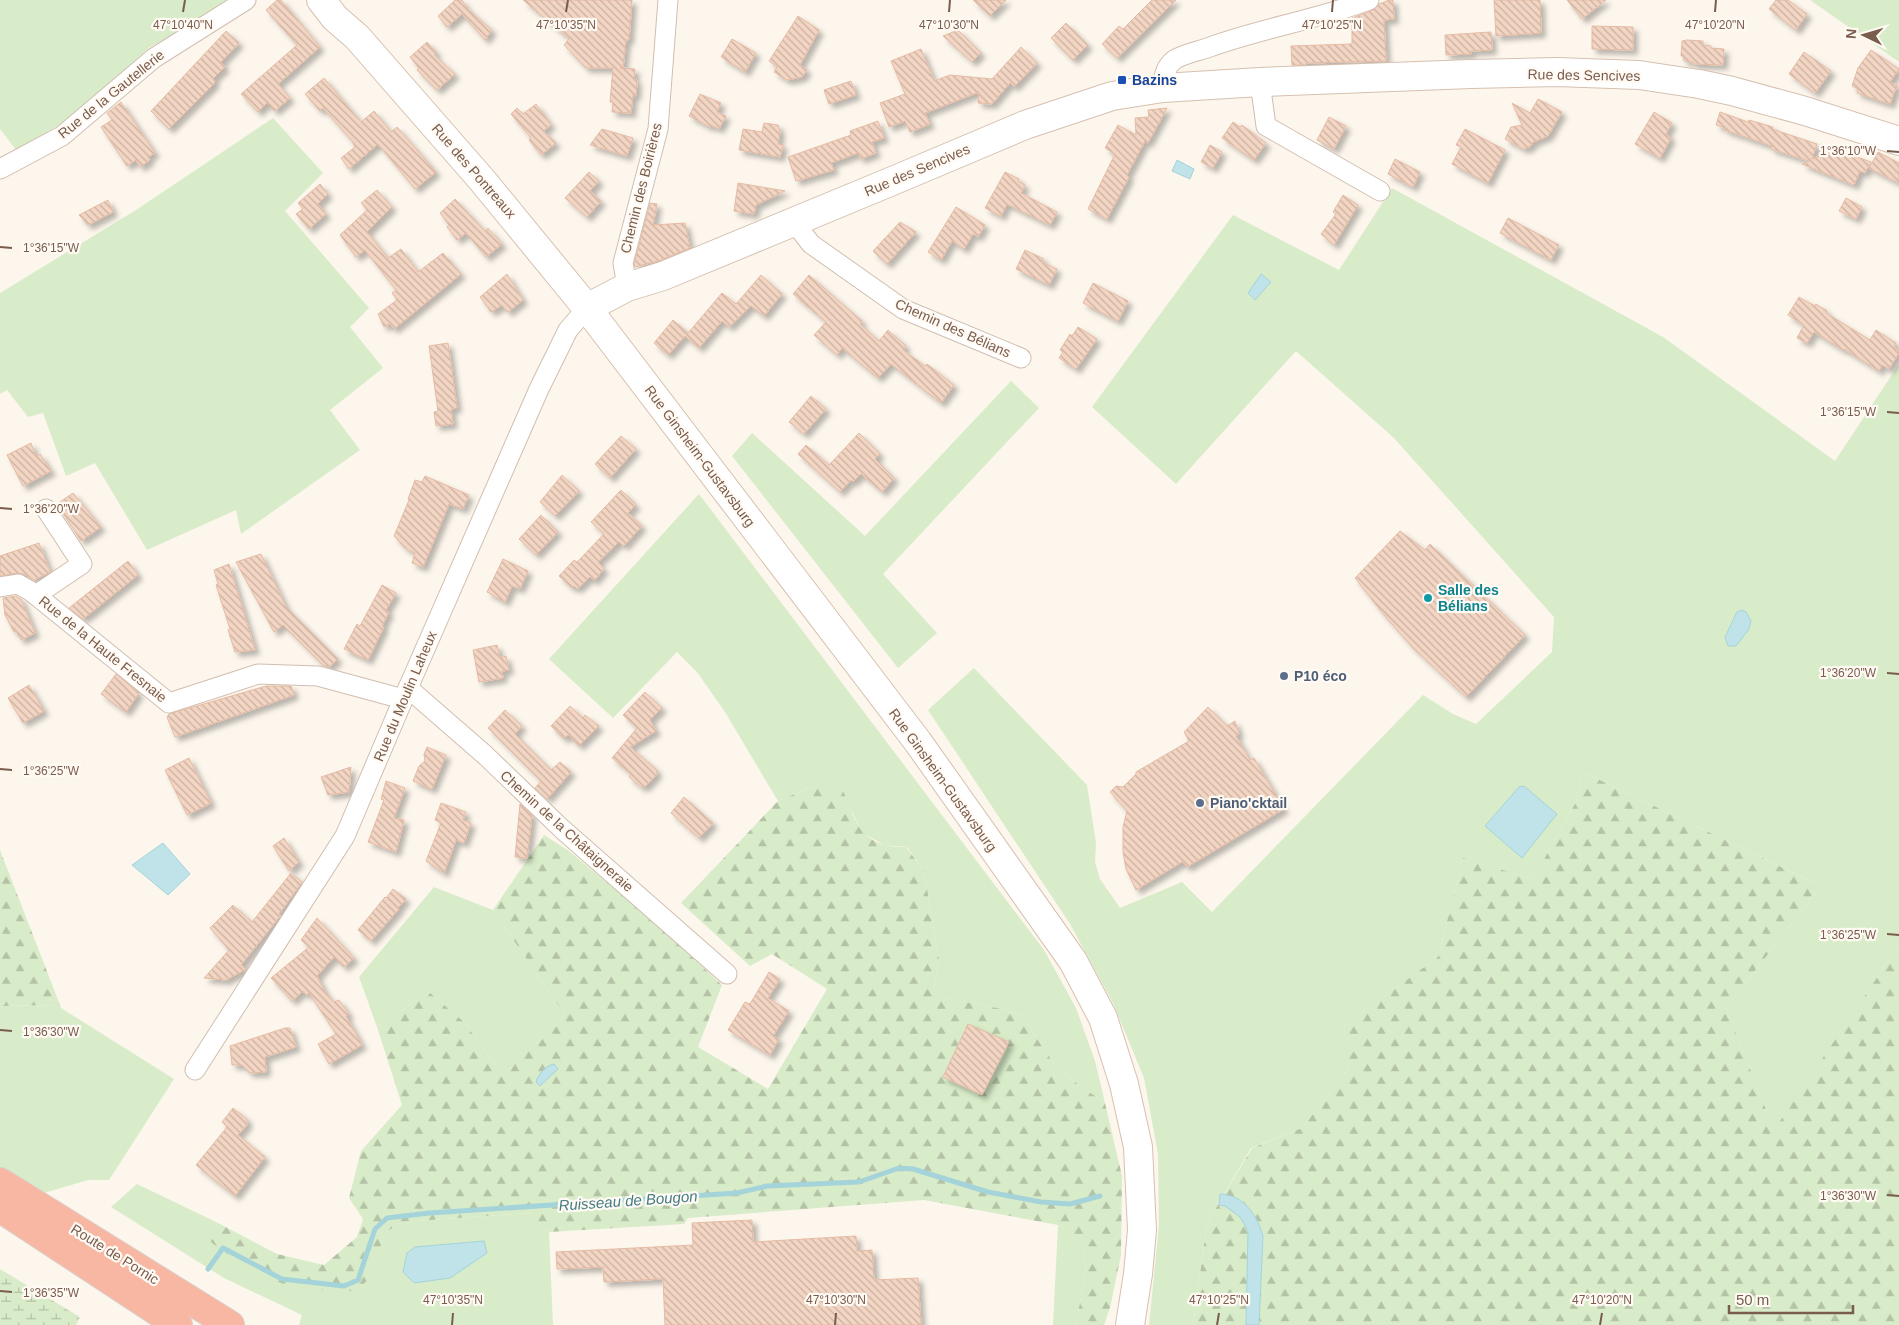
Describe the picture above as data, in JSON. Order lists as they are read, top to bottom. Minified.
{"streets":{"highway":["Route de Pornic"],"street":["Rue des Sencives","Rue de la Gautellerie","Rue des Pontreaux","Chemin des Boirières","Chemin des Bélians","Rue Ginsheim-Gustavsburg","Rue de la Haute Fresnaie","Rue du Moulin Laheux","Chemin de la Châtaigneraie"]},"crossings":[["Rue des Sencives","Rue des Pontreaux"],["Rue des Sencives","Chemin des Boirières"],["Rue des Sencives","Chemin des Bélians"],["Rue des Sencives","Rue Ginsheim-Gustavsburg"],["Rue des Sencives","Rue du Moulin Laheux"],["Rue des Pontreaux","Rue Ginsheim-Gustavsburg"],["Rue des Pontreaux","Rue du Moulin Laheux"],["Rue Ginsheim-Gustavsburg","Rue du Moulin Laheux"],["Rue de la Haute Fresnaie","Rue du Moulin Laheux"],["Rue de la Haute Fresnaie","Chemin de la Châtaigneraie"],["Rue du Moulin Laheux","Chemin de la Châtaigneraie"]],"water":["Ruisseau de Bougon"],"places":{"transit":["Bazins"],"other":["Salle des Bélians","P10 éco","Piano'cktail"]},"scale_bar":"50 m","north":"left","coordinates":["47°10'40\"N","47°10'35\"N","47°10'30\"N","47°10'25\"N","47°10'20\"N","1°36'10\"W","1°36'15\"W","1°36'20\"W","1°36'25\"W","1°36'30\"W","1°36'35\"W"]}
